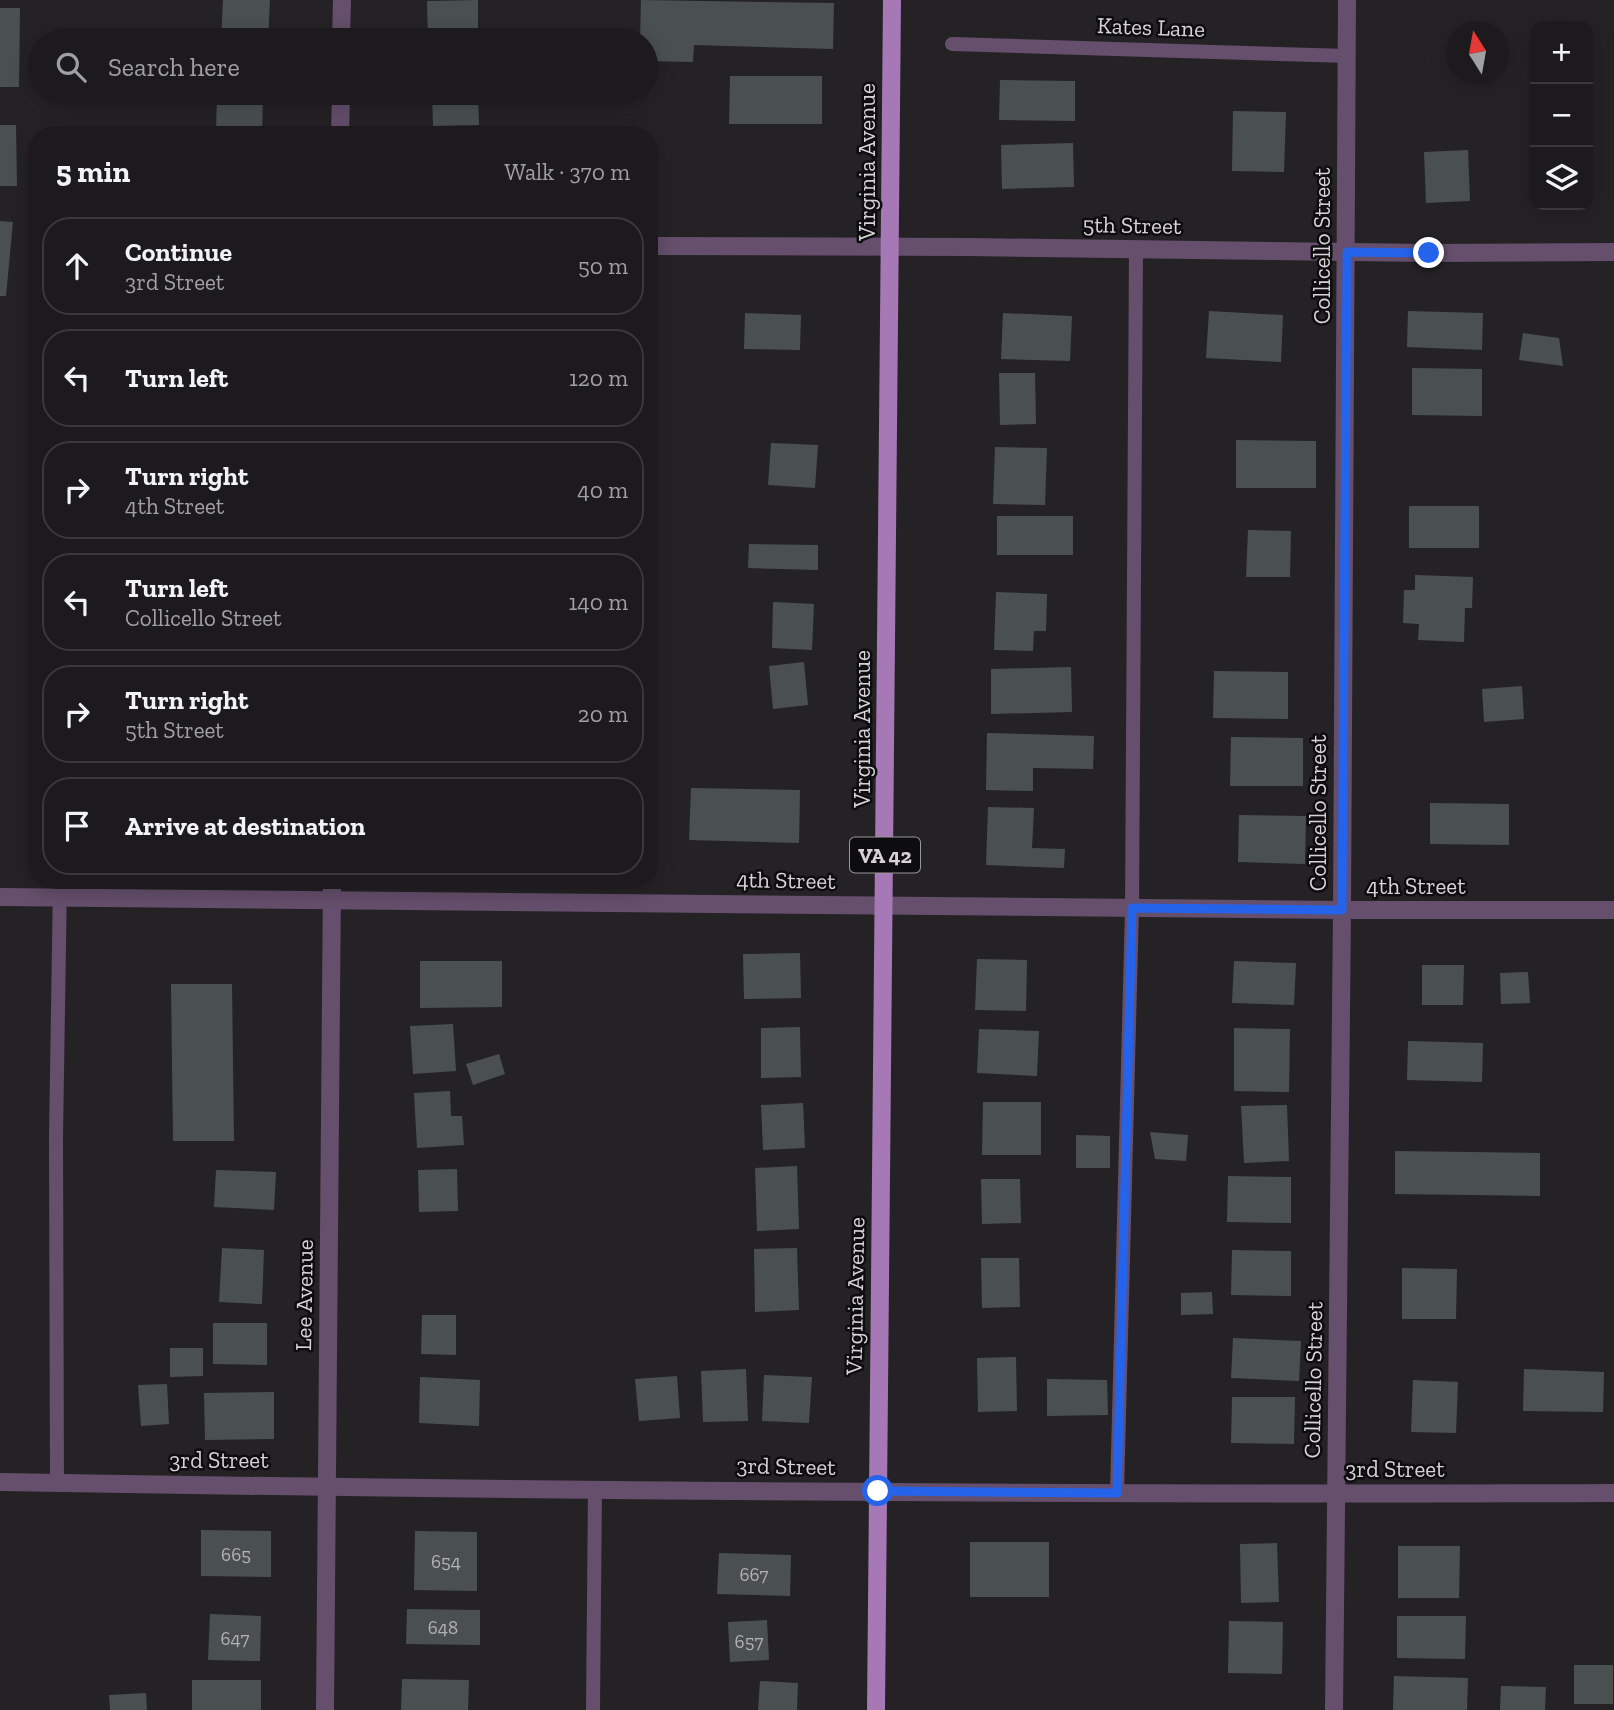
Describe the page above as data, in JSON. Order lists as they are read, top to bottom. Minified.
{"streets":{"main road":["Virginia Avenue","VA 42"],"street":["5th Street","Collicello Street","4th Street","Lee Avenue","3rd Street"],"lane":["Kates Lane"]},"crossings":[["Kates Lane","Collicello Street"],["Virginia Avenue","5th Street"],["Virginia Avenue","4th Street"],["Virginia Avenue","3rd Street"],["5th Street","Collicello Street"],["Collicello Street","4th Street"],["Collicello Street","3rd Street"],["4th Street","Lee Avenue"],["Lee Avenue","3rd Street"]],"house_numbers":["665","654","667","648","647","657"],"north":"top","page":{"map_buttons":["+","−"],"search":"Search here","heading":["5 min","Walk · 370 m"],"list":[["Continue","3rd Street","50 m"],["Turn left","120 m"],["Turn right","4th Street","40 m"],["Turn left","Collicello Street","140 m"],["Turn right","5th Street","20 m"],"Arrive at destination"]}}
